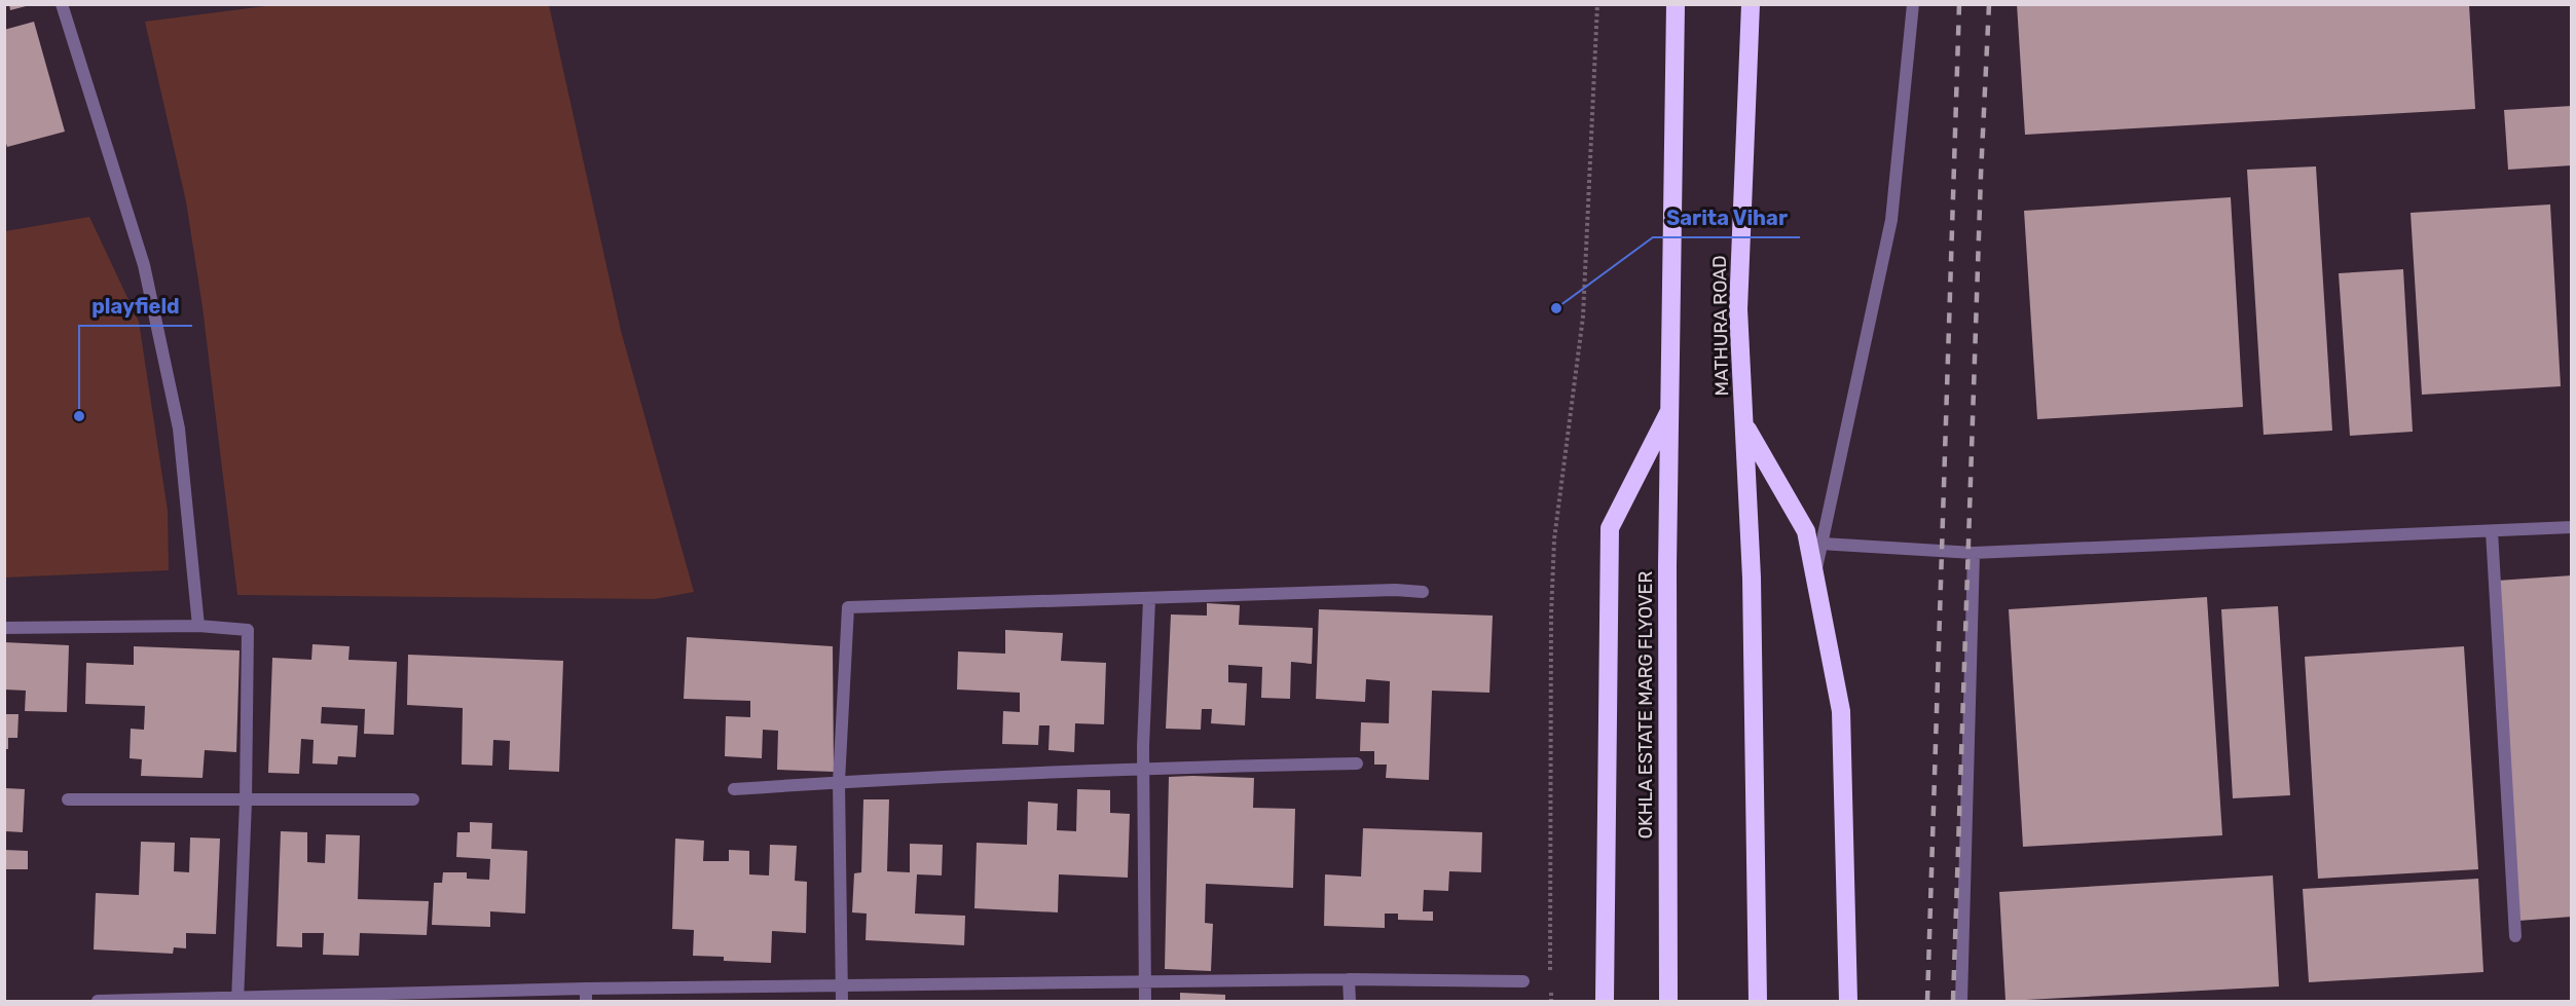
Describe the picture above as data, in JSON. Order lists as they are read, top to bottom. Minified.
{"streets":{"highway":["MATHURA ROAD","OKHLA ESTATE MARG FLYOVER"]},"places":["Sarita Vihar","playfield"]}
